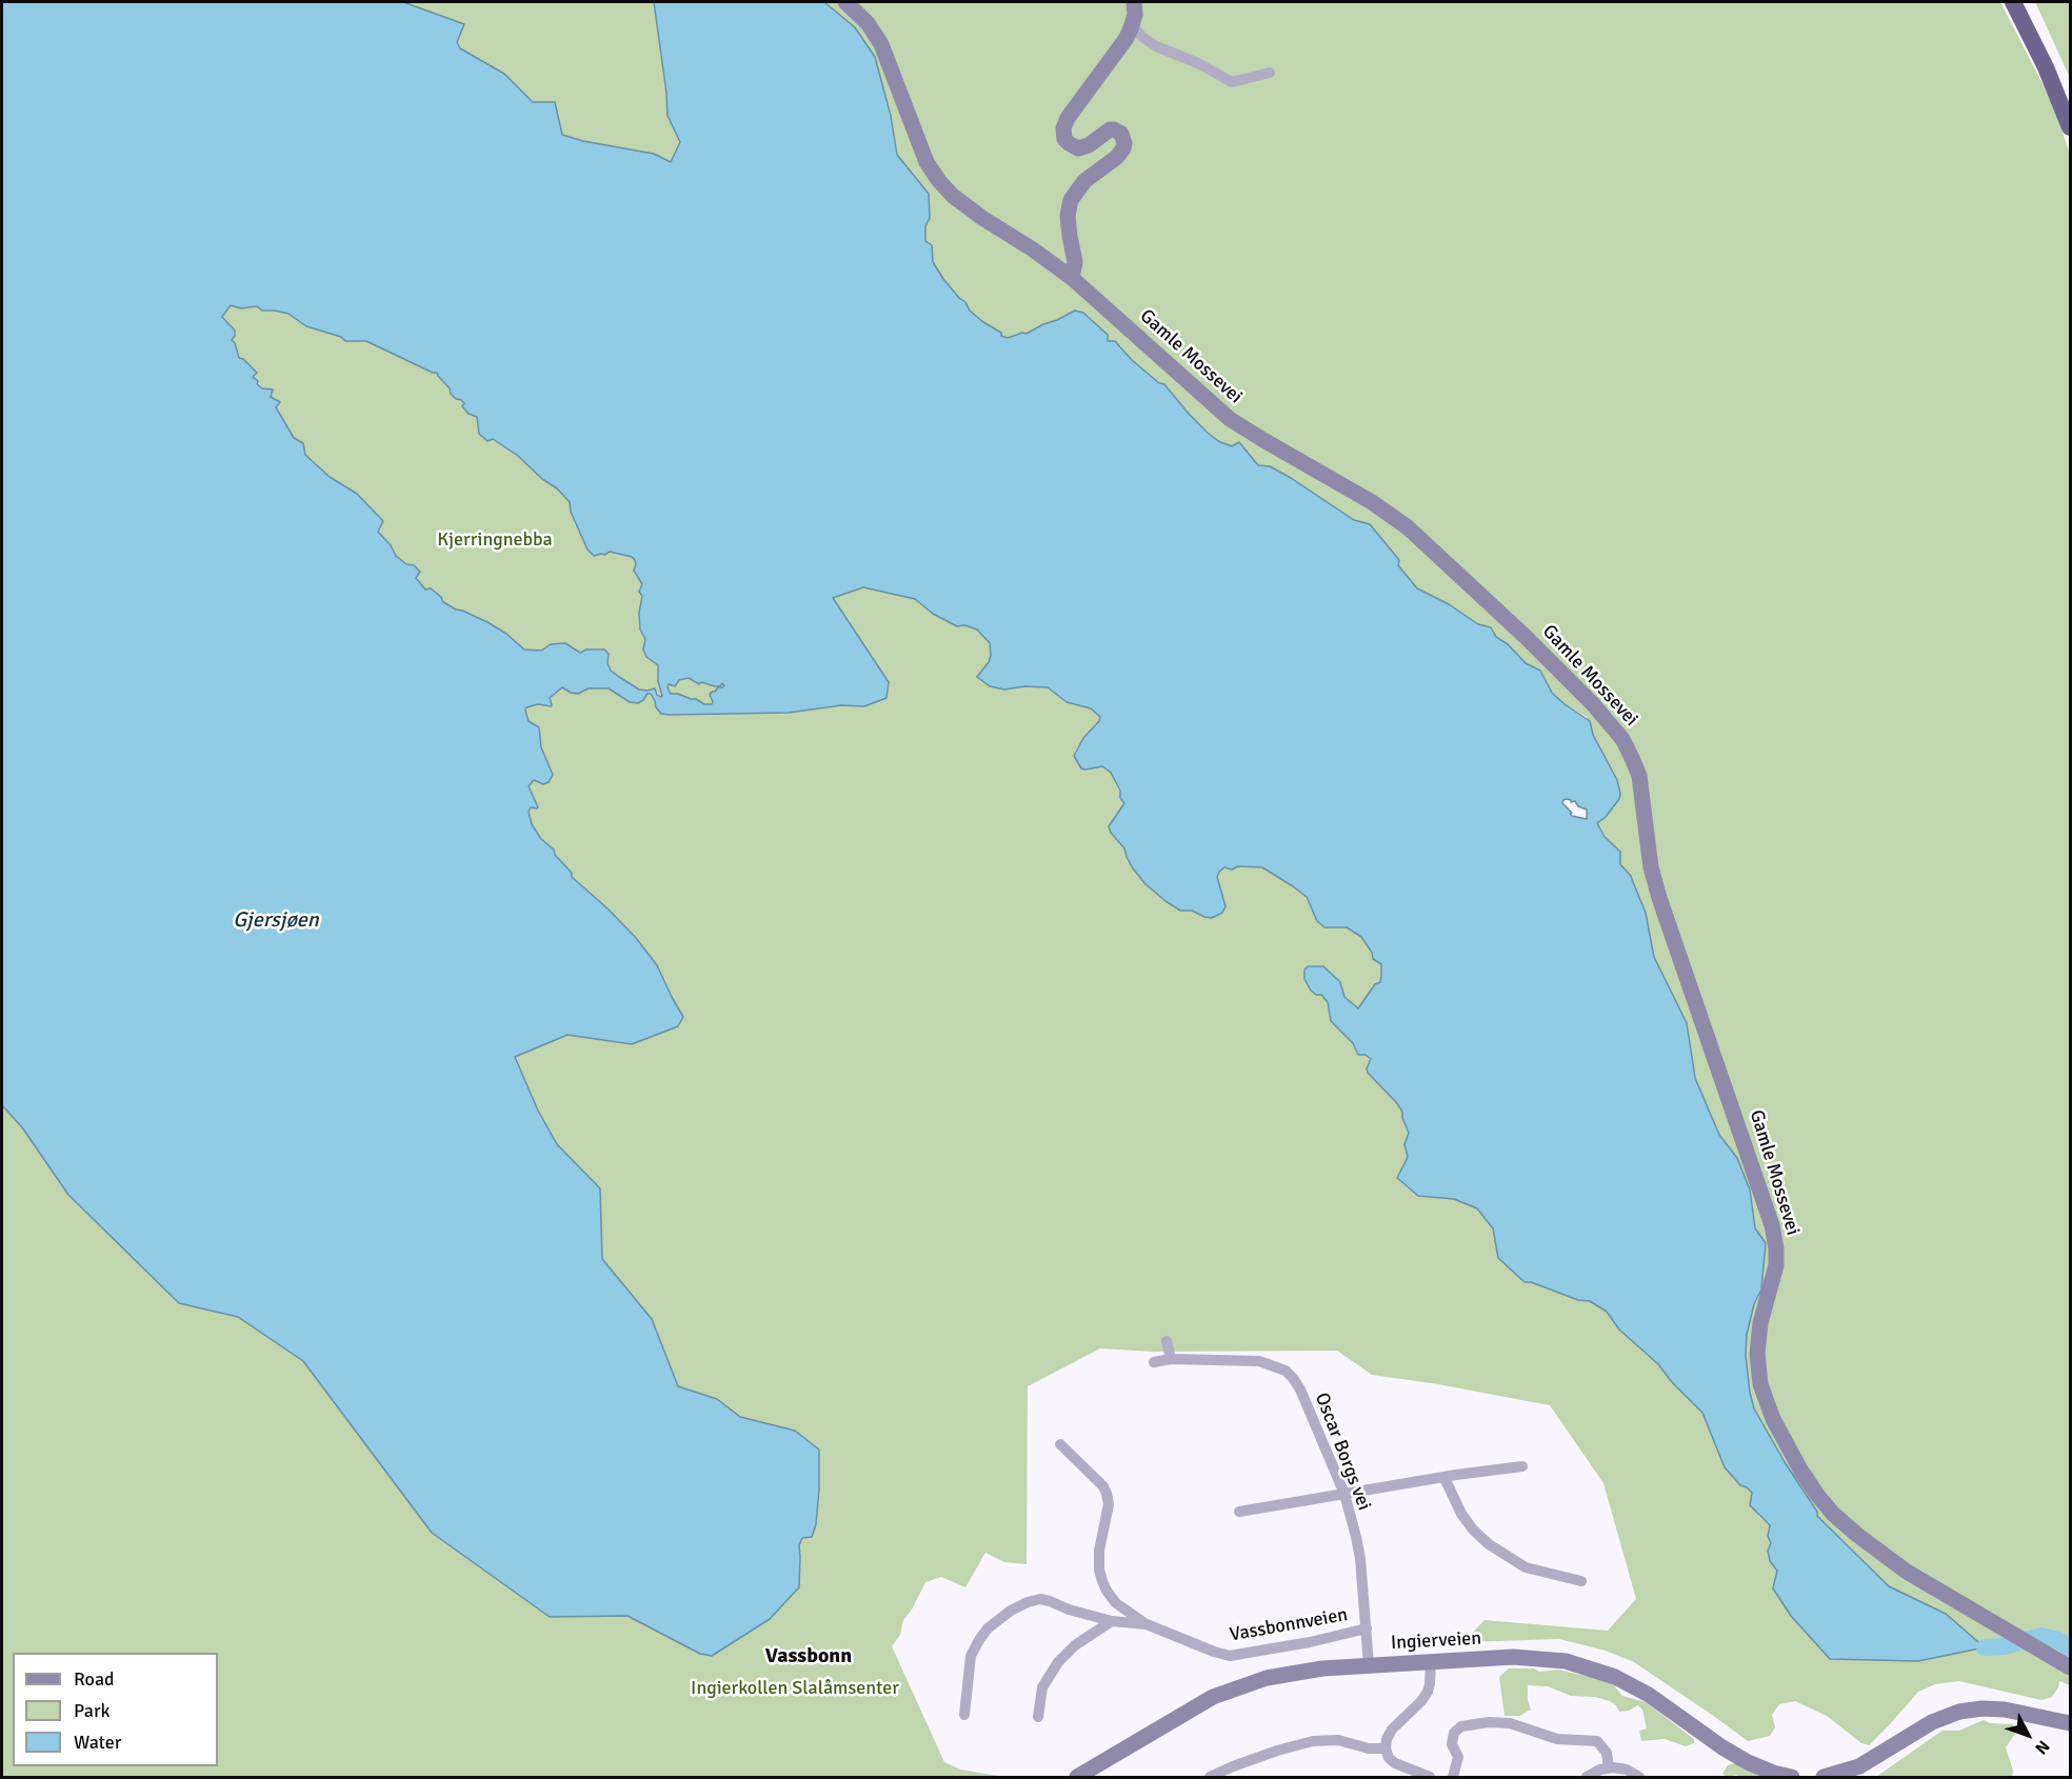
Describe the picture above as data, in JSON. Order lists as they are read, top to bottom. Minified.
{"streets":{"main road":["Gamle Mossevei","Ingierveien"],"street":["Oscar Borgs vei","Vassbonnveien"]},"crossings":[["Oscar Borgs vei","Vassbonnveien"],["Oscar Borgs vei","Ingierveien"]],"districts":["Vassbonn"],"water":["Gjersjøen"],"parks":["Kjerringnebba","Ingierkollen Slalåmsenter"],"legend":["Road","Park","Water"],"north":"bottom right"}
